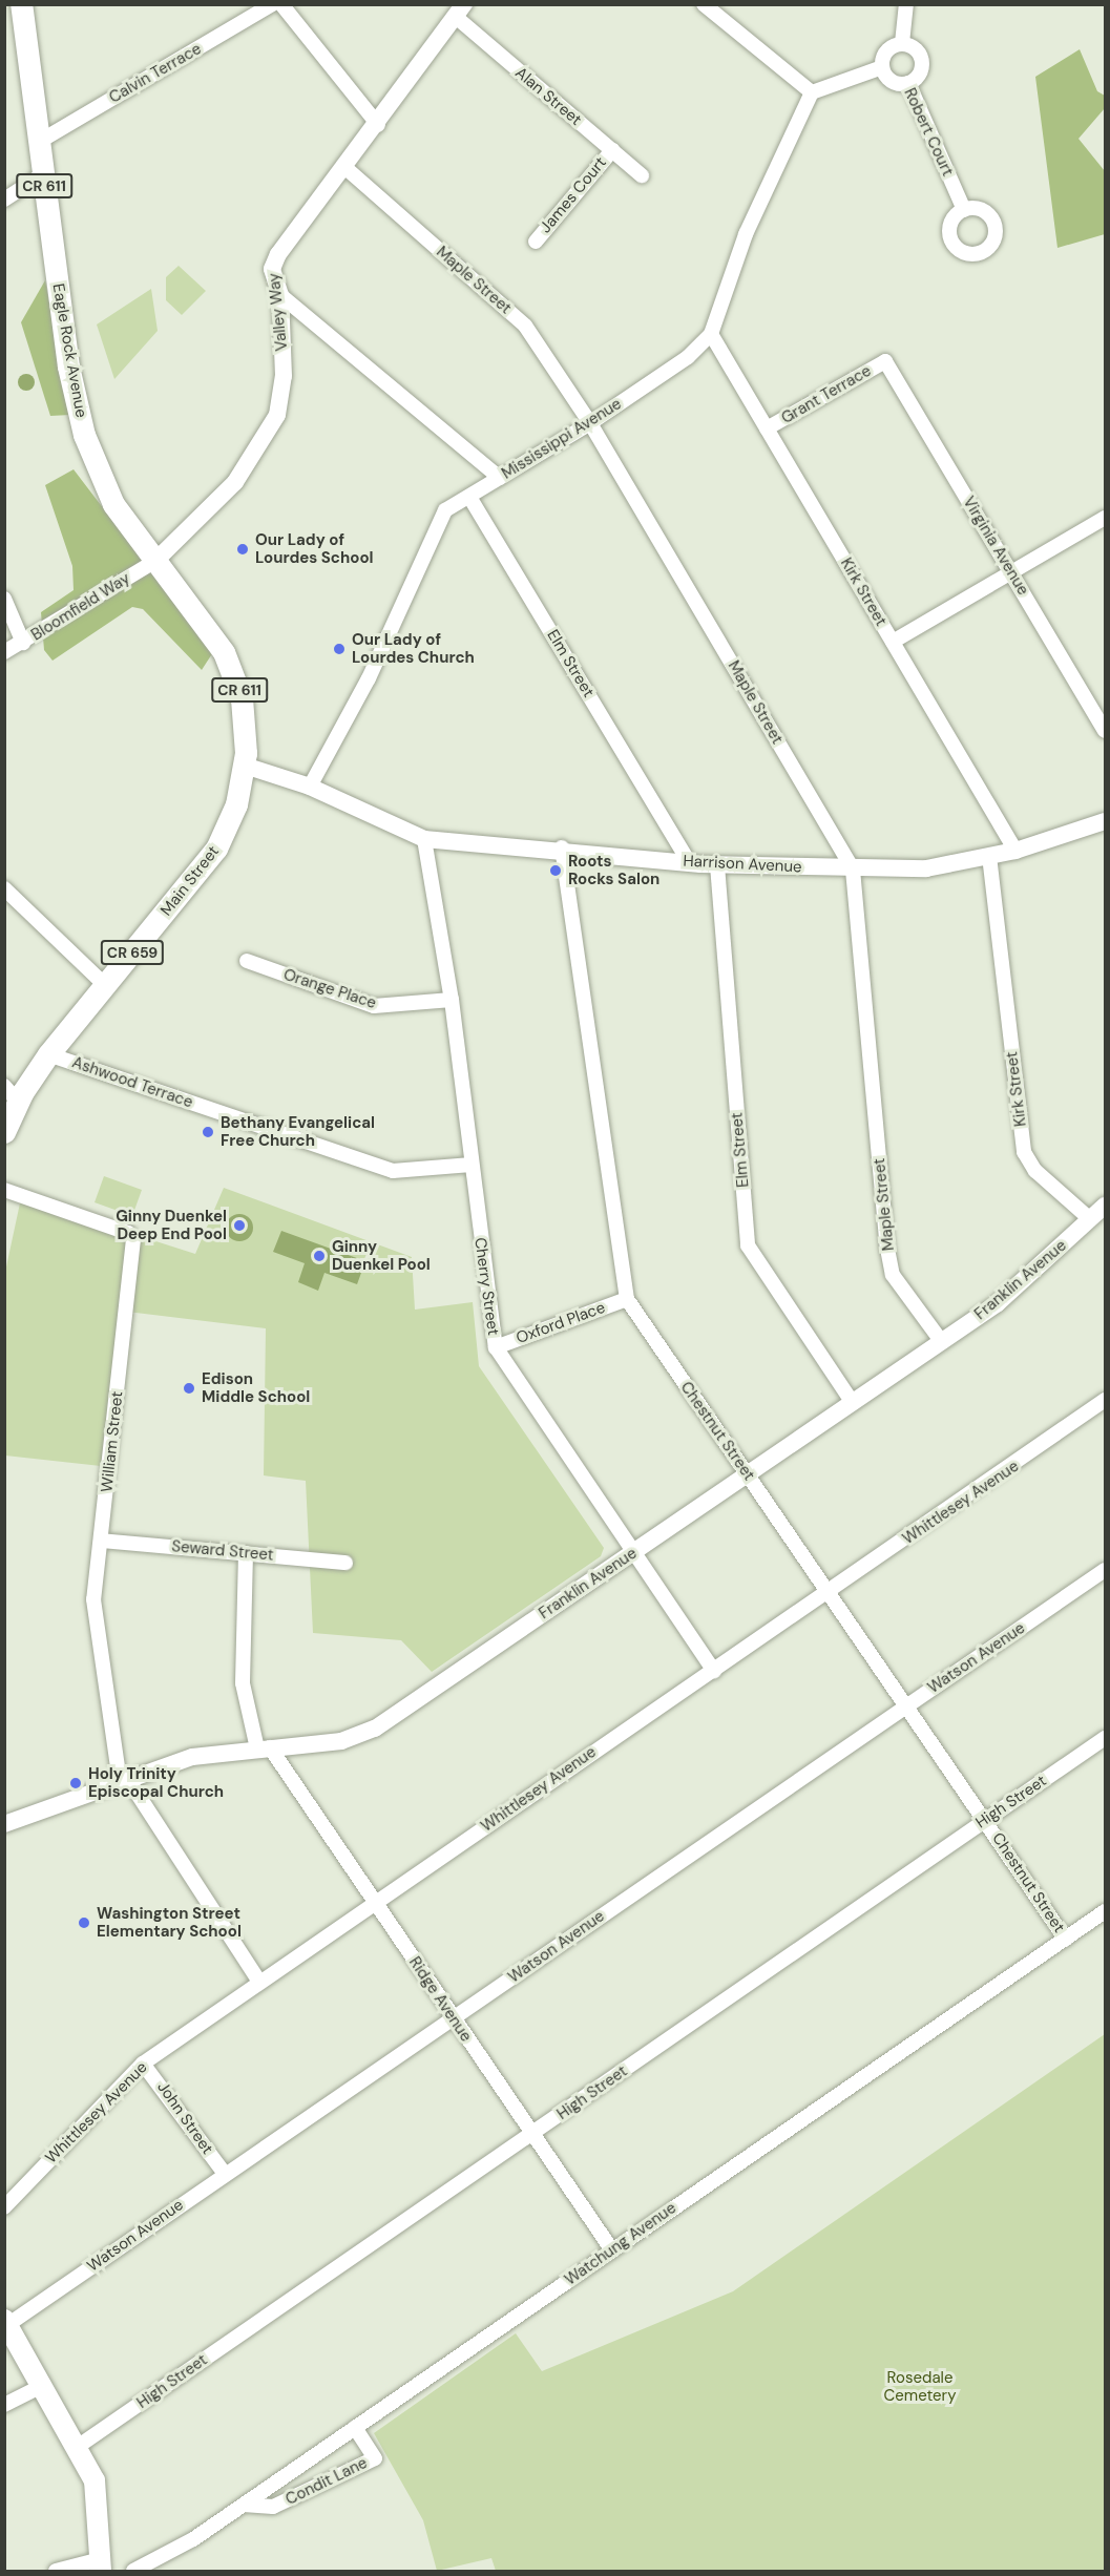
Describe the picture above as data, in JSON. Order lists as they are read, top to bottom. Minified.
{"streets":{"main road":["CR 611","Eagle Rock Avenue","Main Street","CR 659"],"street":["Calvin Terrace","Alan Street","Robert Court","James Court","Maple Street","Valley Way","Grant Terrace","Mississippi Avenue","Virginia Avenue","Kirk Street","Bloomfield Way","Elm Street","Harrison Avenue","Orange Place","Ashwood Terrace","Franklin Avenue","Cherry Street","Oxford Place","Chestnut Street","William Street","Whittlesey Avenue","Seward Street","Watson Avenue","High Street","Ridge Avenue","John Street","Watchung Avenue","Condit Lane"]},"crossings":[["Calvin Terrace","Eagle Rock Avenue"],["Alan Street","James Court"],["Alan Street","Valley Way"],["Maple Street","Valley Way"],["Maple Street","Mississippi Avenue"],["Maple Street","Harrison Avenue"],["Maple Street","Franklin Avenue"],["Valley Way","Eagle Rock Avenue"],["Valley Way","Bloomfield Way"],["Eagle Rock Avenue","Bloomfield Way"],["Eagle Rock Avenue","Main Street"],["Grant Terrace","Virginia Avenue"],["Grant Terrace","Kirk Street"],["Mississippi Avenue","Kirk Street"],["Mississippi Avenue","Elm Street"],["Mississippi Avenue","Harrison Avenue"],["Kirk Street","Harrison Avenue"],["Kirk Street","Franklin Avenue"],["Elm Street","Harrison Avenue"],["Elm Street","Franklin Avenue"],["Harrison Avenue","Cherry Street"],["Harrison Avenue","Chestnut Street"],["Main Street","Ashwood Terrace"],["Orange Place","Cherry Street"],["Ashwood Terrace","Cherry Street"],["Franklin Avenue","Cherry Street"],["Franklin Avenue","Chestnut Street"],["Franklin Avenue","William Street"],["Franklin Avenue","Ridge Avenue"],["Cherry Street","Oxford Place"],["Cherry Street","Whittlesey Avenue"],["Oxford Place","Chestnut Street"],["Chestnut Street","Whittlesey Avenue"],["Chestnut Street","Watson Avenue"],["Chestnut Street","High Street"],["Chestnut Street","Watchung Avenue"],["William Street","Whittlesey Avenue"],["William Street","Seward Street"],["Whittlesey Avenue","Ridge Avenue"],["Whittlesey Avenue","John Street"],["Seward Street","Ridge Avenue"],["Watson Avenue","Ridge Avenue"],["Watson Avenue","John Street"],["High Street","Ridge Avenue"],["Ridge Avenue","Watchung Avenue"],["Watchung Avenue","Condit Lane"]],"parks":["Rosedale Cemetery"],"places":["Our Lady of Lourdes School","Our Lady of Lourdes Church","Roots Rocks Salon","Bethany Evangelical Free Church","Ginny Duenkel Deep End Pool","Ginny Duenkel Pool","Edison Middle School","Holy Trinity Episcopal Church","Washington Street Elementary School"]}
